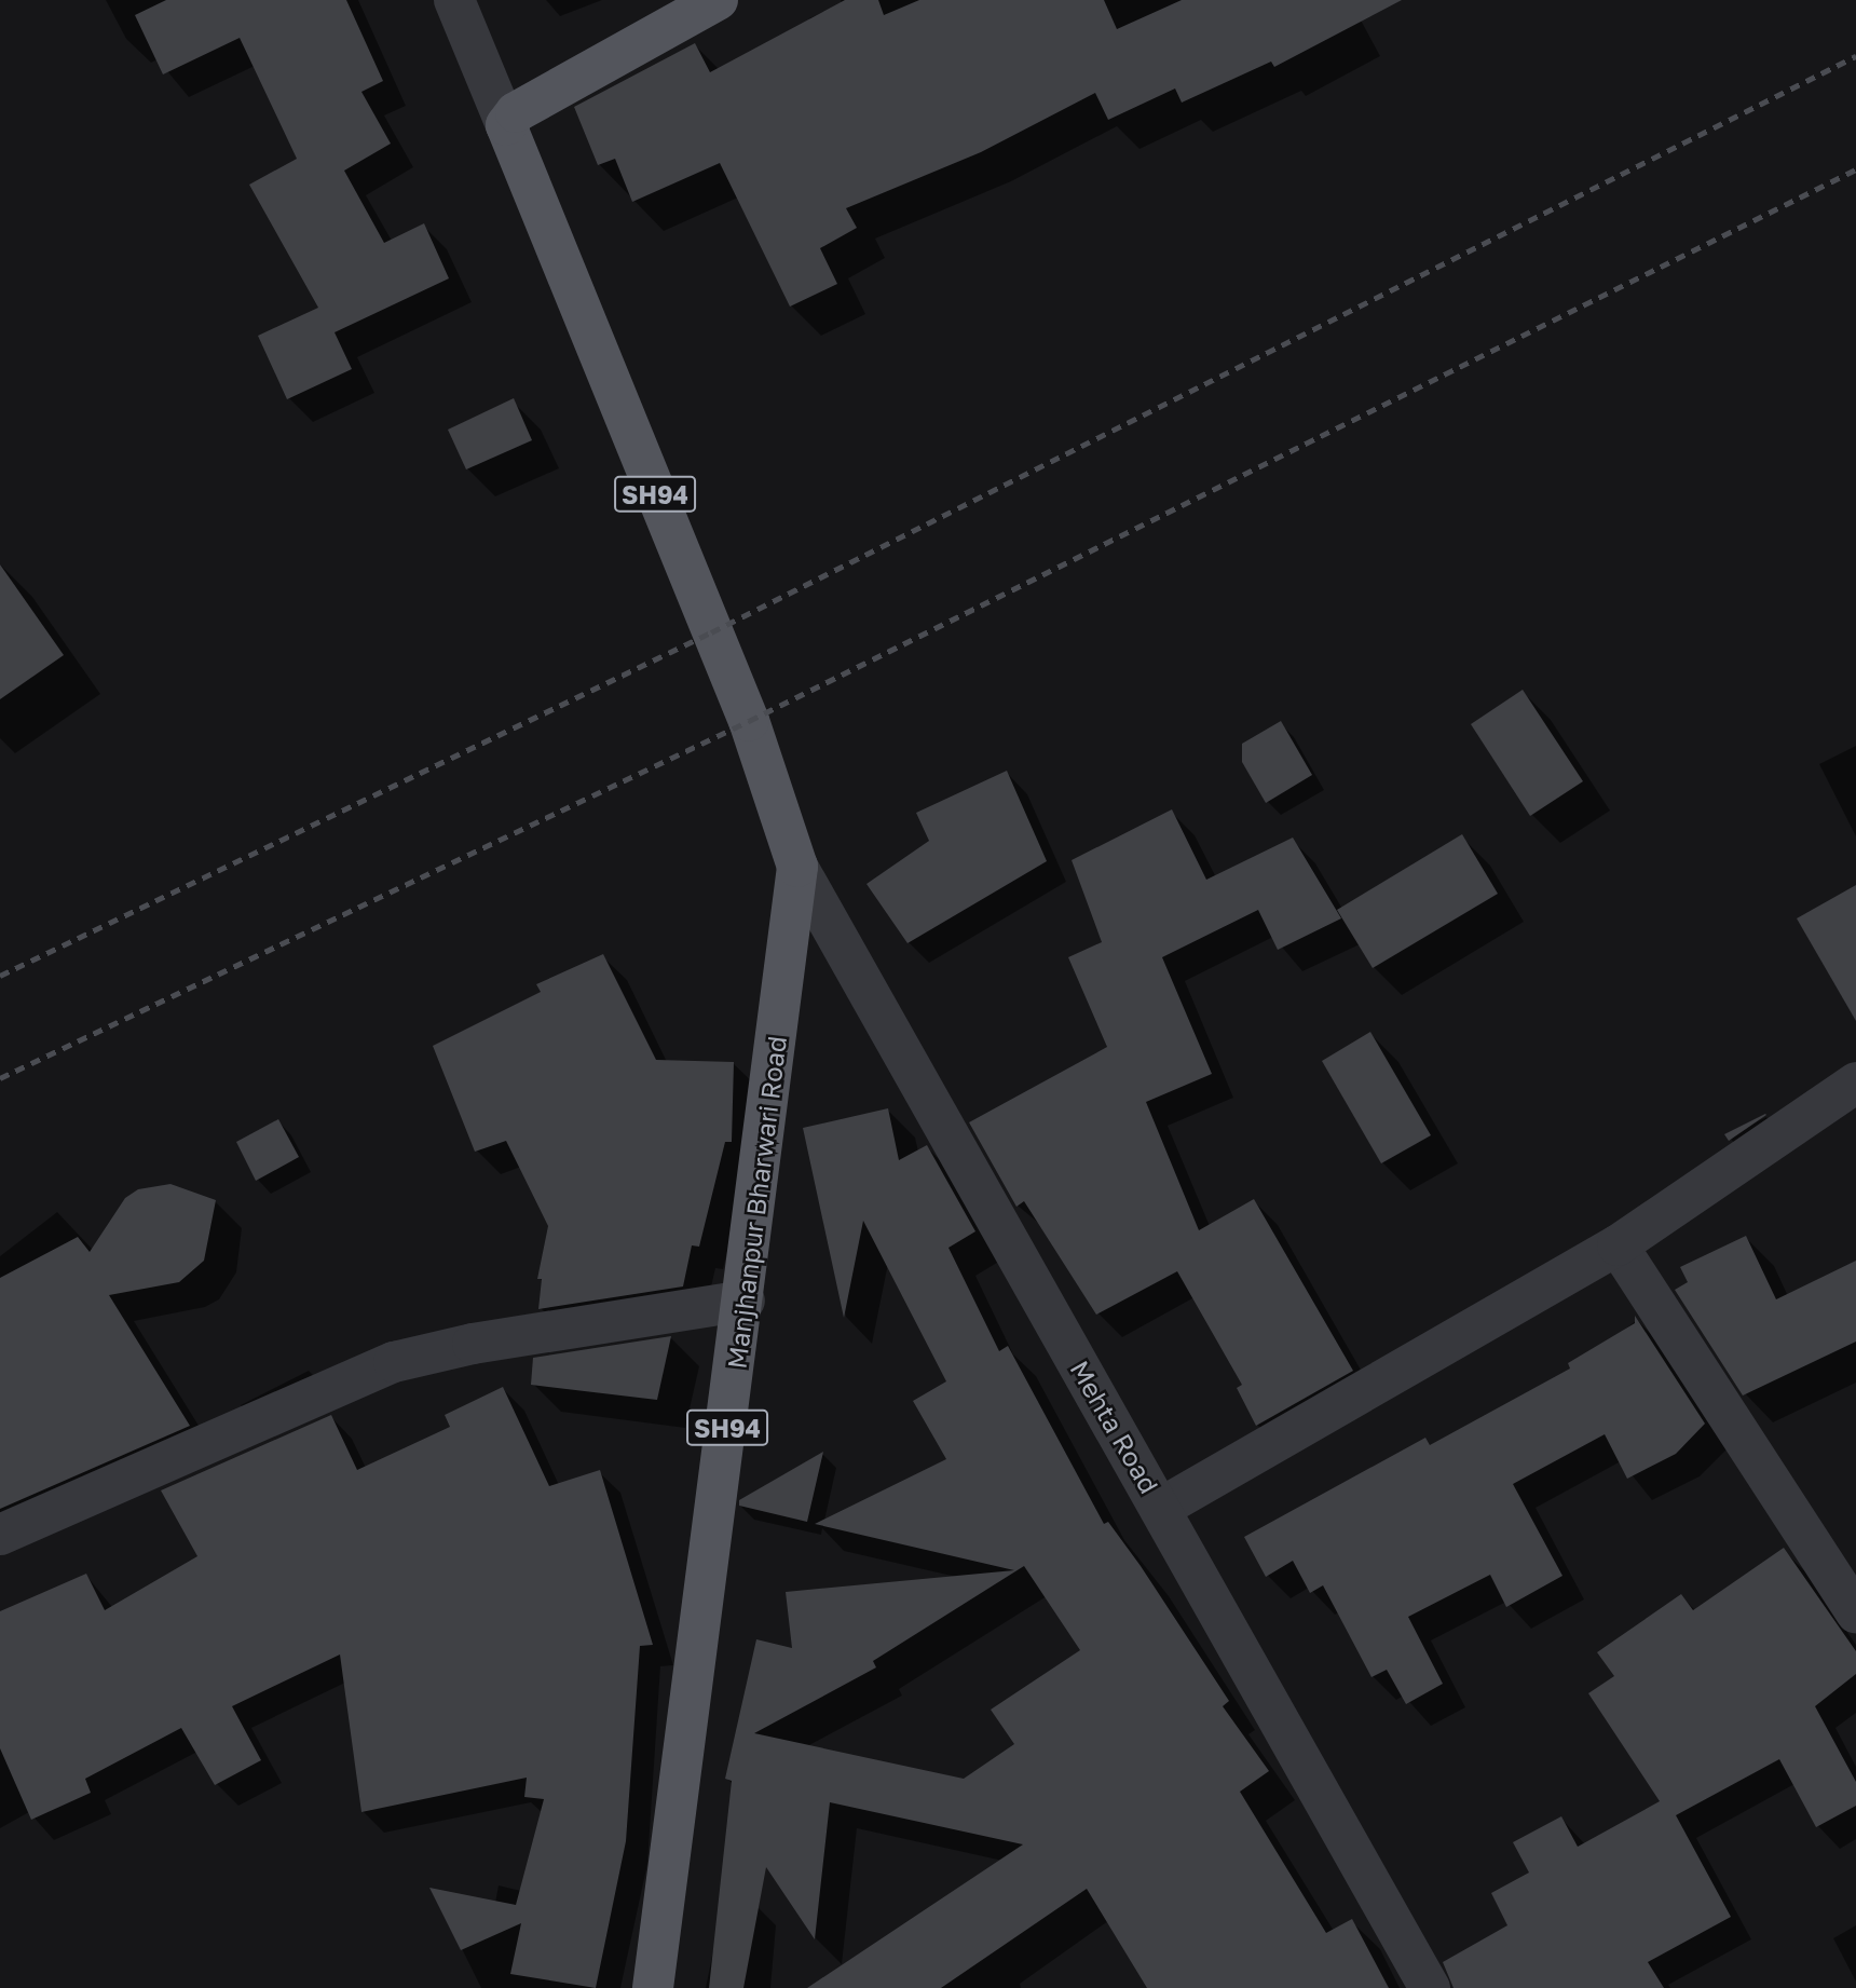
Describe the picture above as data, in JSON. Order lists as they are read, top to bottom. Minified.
{"streets":{"main road":["SH94","Manjhanpur Bharwari Road"],"street":["Mehta Road"]},"crossings":[["SH94","Manjhanpur Bharwari Road"],["SH94","Mehta Road"],["Manjhanpur Bharwari Road","Mehta Road"]]}
